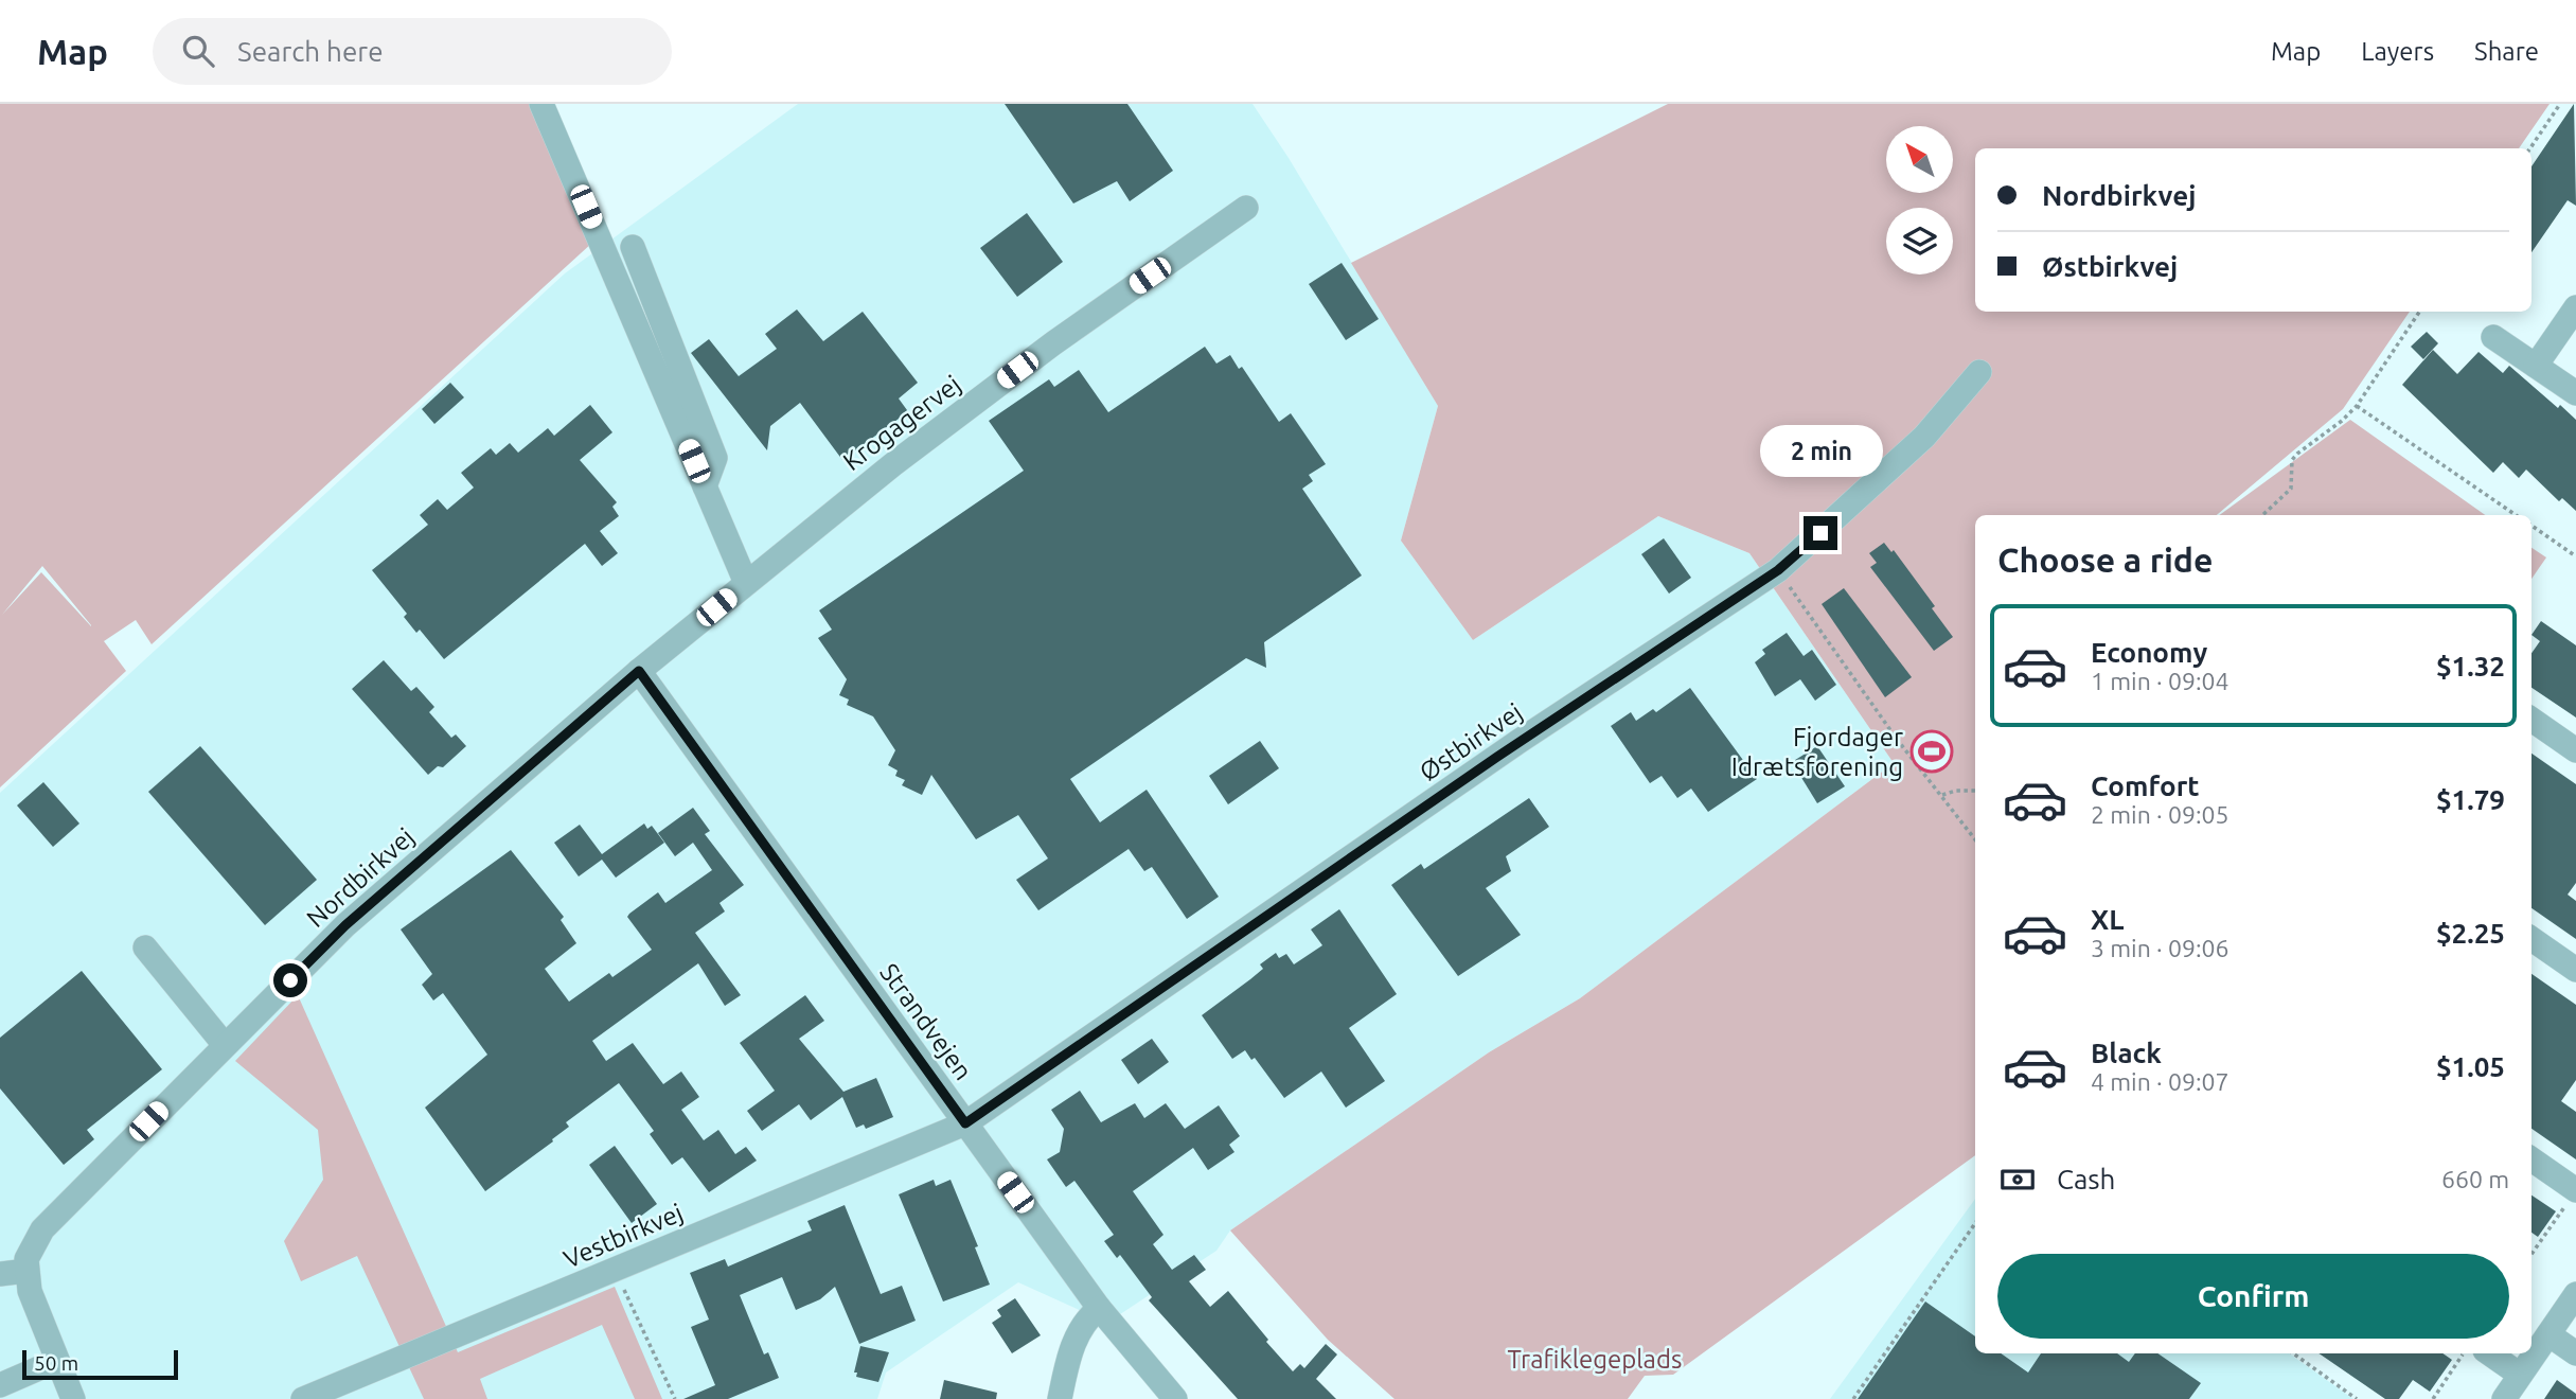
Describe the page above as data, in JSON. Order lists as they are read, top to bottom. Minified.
{"streets":{"street":["Krogagervej","Østbirkvej","Nordbirkvej","Strandvejen","Vestbirkvej"]},"crossings":[["Krogagervej","Nordbirkvej"],["Krogagervej","Strandvejen"],["Østbirkvej","Strandvejen"],["Østbirkvej","Vestbirkvej"],["Nordbirkvej","Strandvejen"],["Strandvejen","Vestbirkvej"]],"parks":["Trafiklegeplads"],"places":{"sports":["Fjordager Idrætsforening"]},"scale_bar":"50 m","north":"top left","page":{"header":"Map","search":"Search here","nav":["Map","Layers","Share"],"banner":["Nordbirkvej","Østbirkvej"],"bubble":"2 min","heading":"Choose a ride","list":[{"name":"Economy","note":"1 min · 09:04","value":"$1.32"},{"name":"Comfort","note":"2 min · 09:05","value":"$1.79"},{"name":"XL","note":"3 min · 09:06","value":"$2.25"},{"name":"Black","note":"4 min · 09:07","value":"$1.05"}],"pay":["Cash","660 m"],"buttons":"Confirm","scale":"50 m"}}
